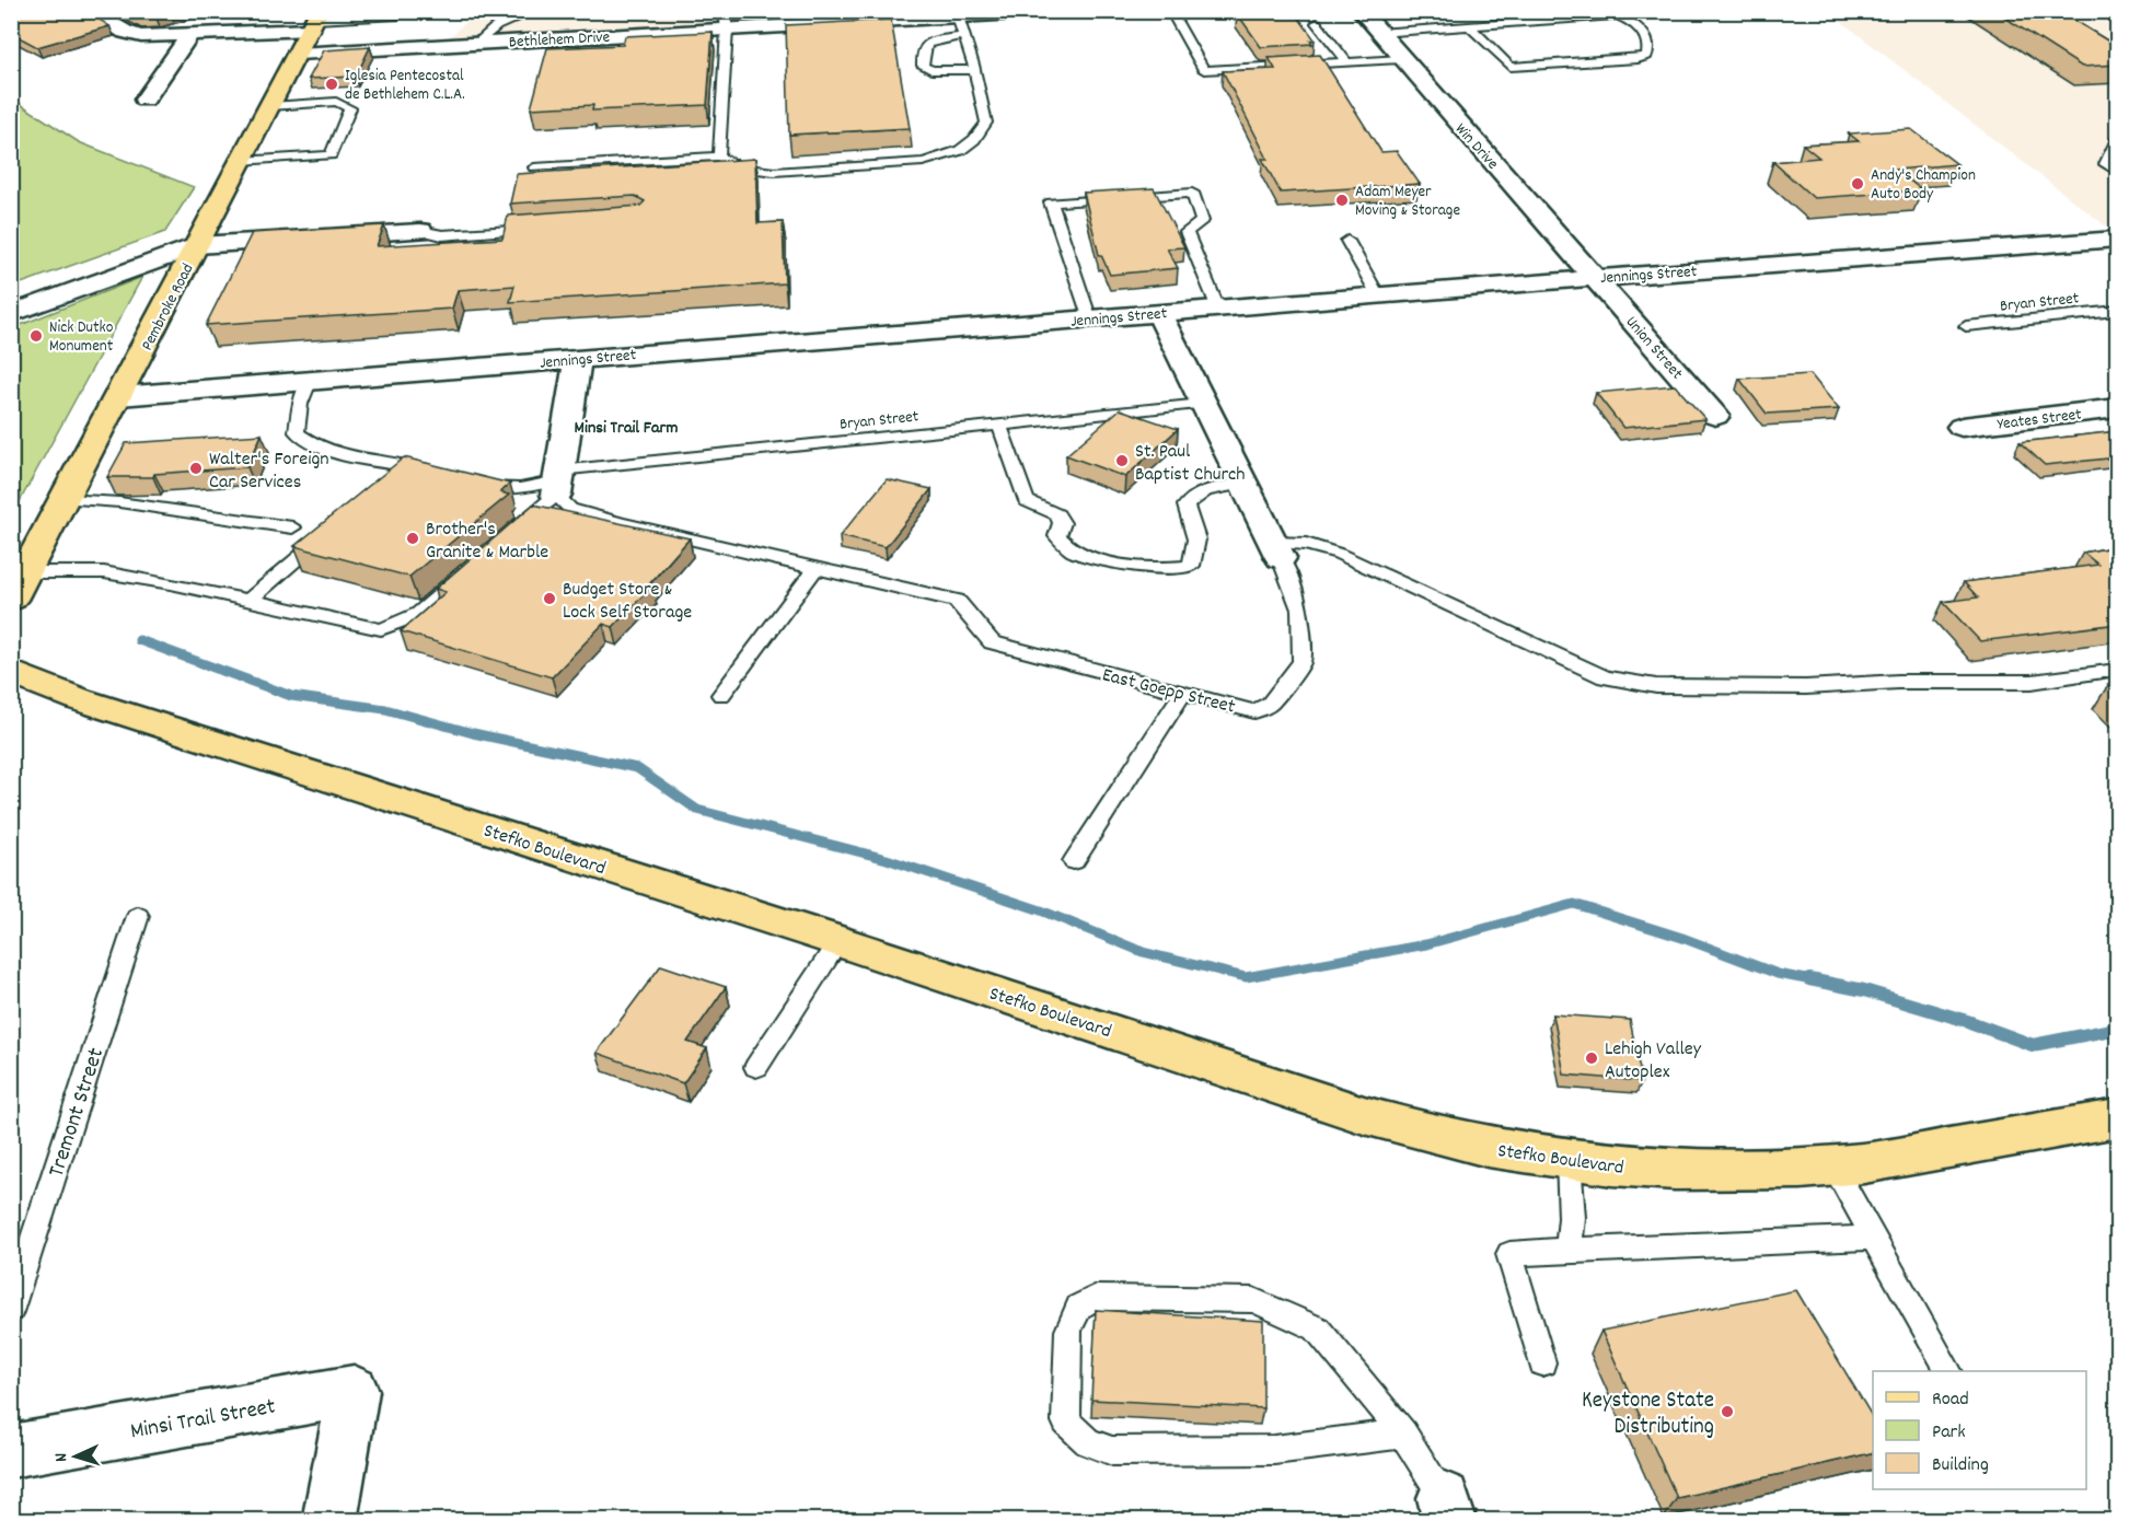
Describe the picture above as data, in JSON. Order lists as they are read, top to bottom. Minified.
{"streets":{"main road":["Pembroke Road","Stefko Boulevard"],"street":["Bethlehem Drive","Win Drive","Jennings Street","Union Street","Yeates Street","East Goepp Street","Minsi Trail Street"],"lane":["Bryan Street","Tremont Street"]},"crossings":[["Bethlehem Drive","Pembroke Road"],["Win Drive","Jennings Street"],["Win Drive","Union Street"],["Jennings Street","Pembroke Road"],["Jennings Street","Union Street"],["Jennings Street","East Goepp Street"],["Bryan Street","East Goepp Street"]],"districts":["Minsi Trail Farm"],"places":["Iglesia Pentecostal de Bethlehem C.L.A.","Andy's Champion Auto Body","Adam Meyer Moving & Storage","Nick Dutko Monument","St. Paul Baptist Church","Walter's Foreign Car Services","Brother's Granite & Marble","Budget Store & Lock Self Storage","Lehigh Valley Autoplex","Keystone State Distributing"],"legend":["Road","Park","Building"],"north":"left"}
